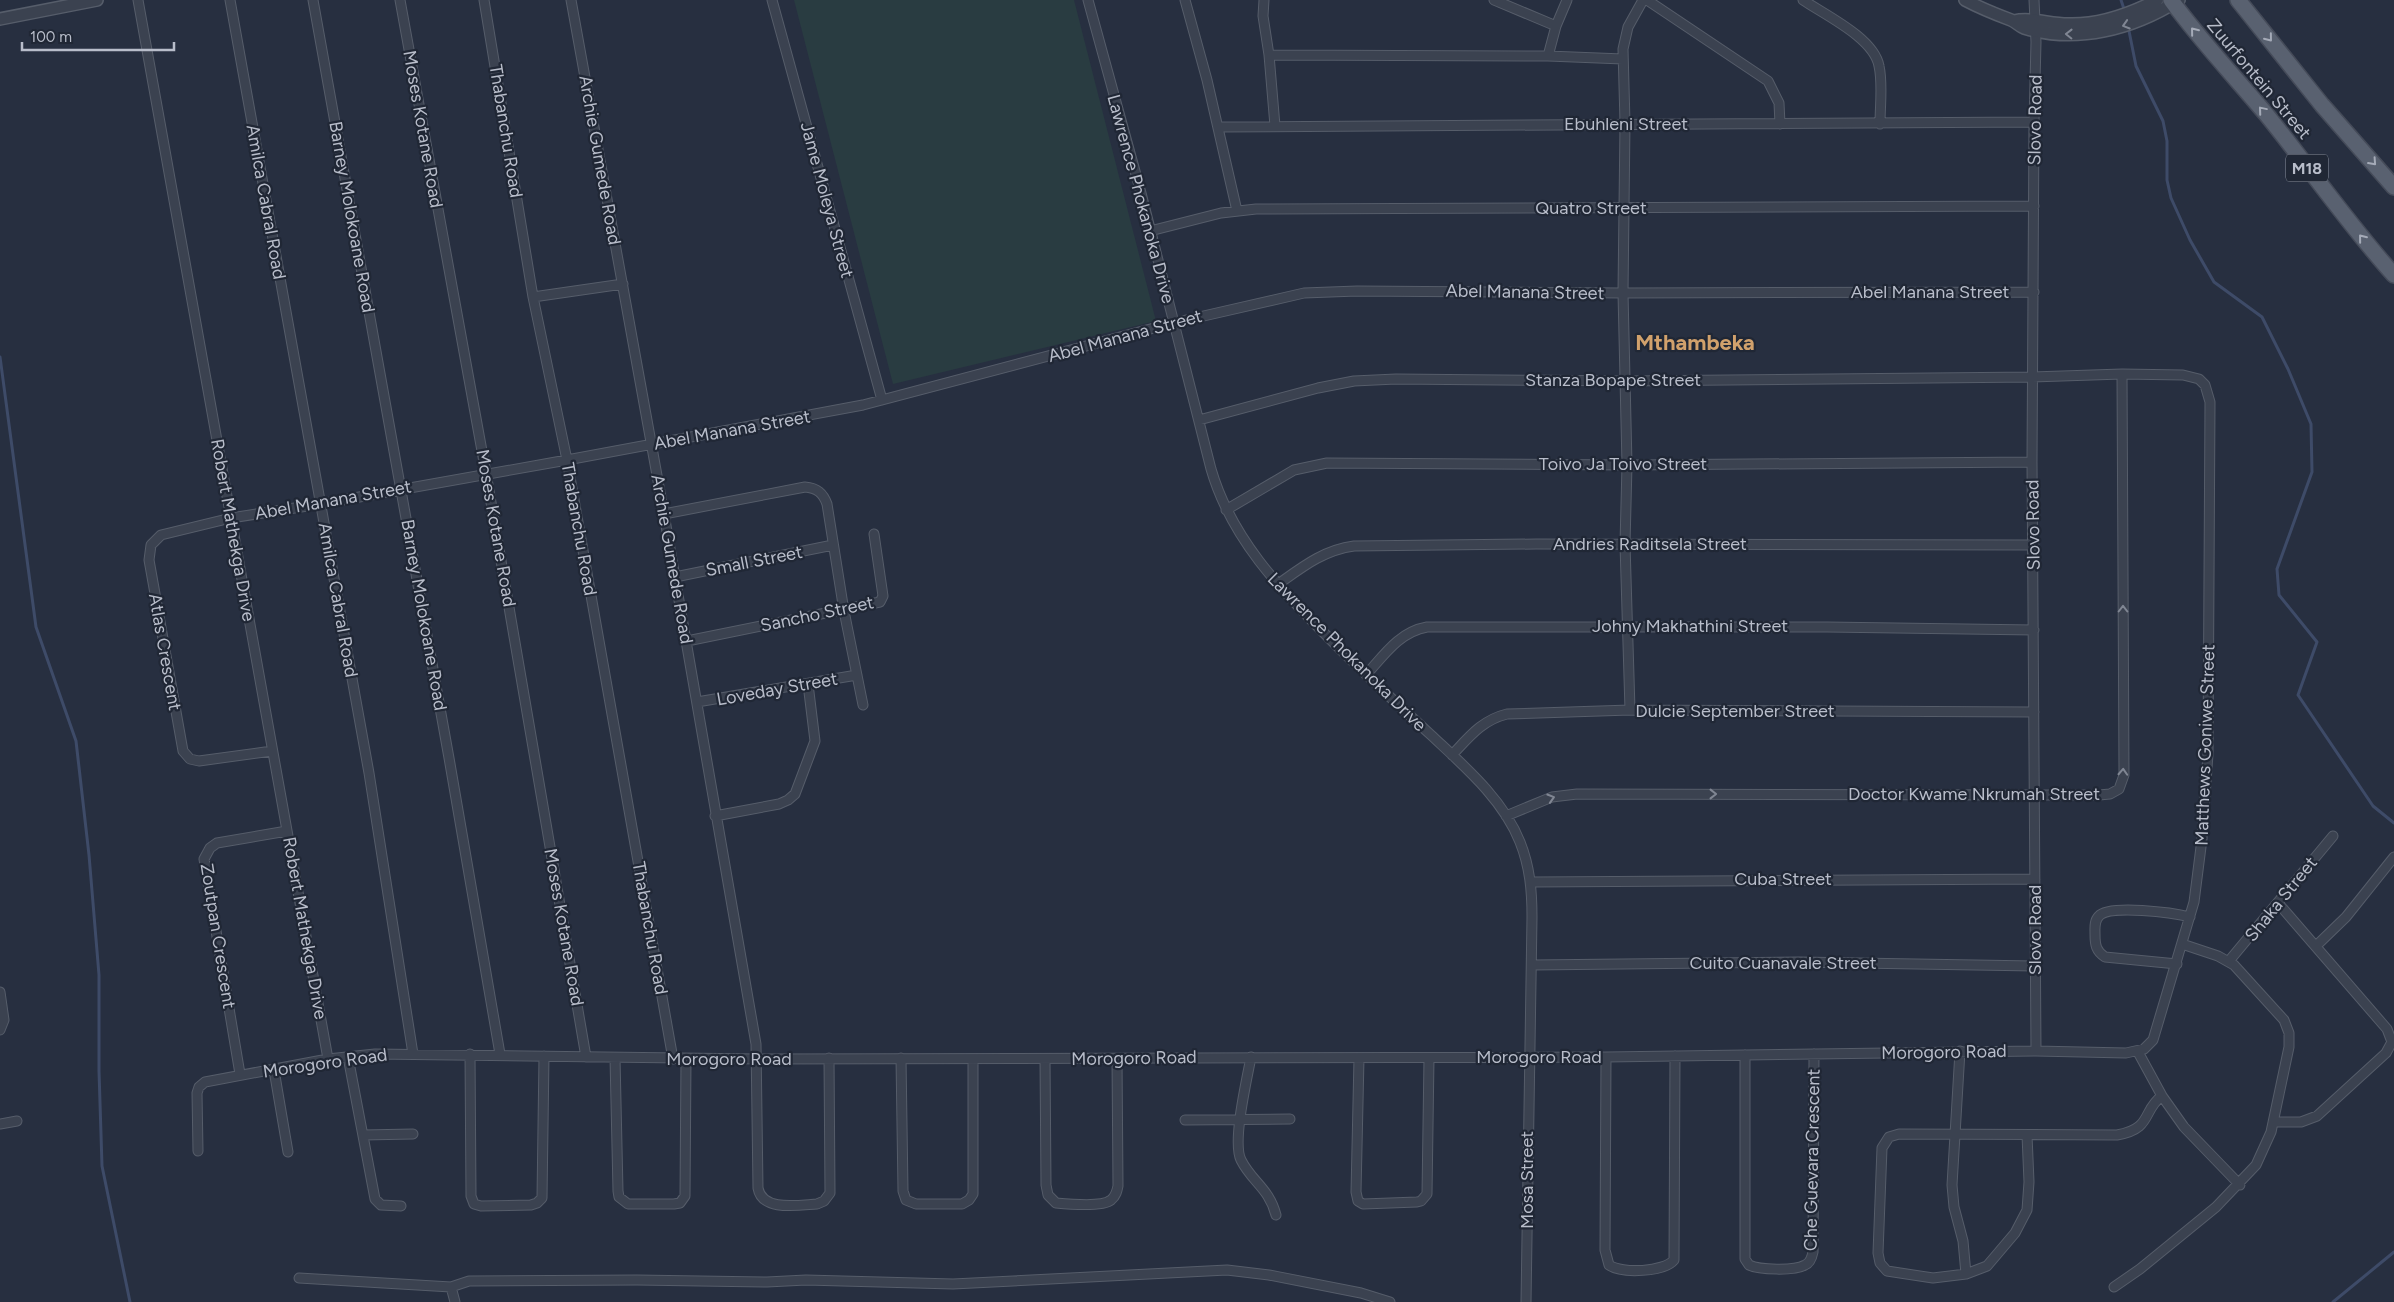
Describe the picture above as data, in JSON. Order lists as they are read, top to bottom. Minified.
{"streets":{"main road":["Zuurfontein Street","M18"],"street":["Slovo Road","Ebuhleni Street","Moses Kotane Road","Thabanchu Road","Archie Gumede Road","Lawrence Phokanoka Drive","Jame Moleya Street","Amilca Cabral Road","Quatro Street","Barney Molokoane Road","Abel Manana Street","Stanza Bopape Street","Toivo Ja Toivo Street","Robert Mathekga Drive","Andries Raditsela Street","Small Street","Sancho Street","Johny Makhathini Street","Atlas Crescent","Loveday Street","Dulcie September Street","Matthews Goniwe Street","Doctor Kwame Nkrumah Street","Cuba Street","Shaka Street","Zoutpan Crescent","Cuito Cuanavale Street","Morogoro Road","Che Guevara Crescent","Mosa Street"]},"crossings":[["Slovo Road","Ebuhleni Street"],["Slovo Road","Quatro Street"],["Slovo Road","Abel Manana Street"],["Slovo Road","Stanza Bopape Street"],["Slovo Road","Toivo Ja Toivo Street"],["Slovo Road","Andries Raditsela Street"],["Slovo Road","Johny Makhathini Street"],["Slovo Road","Dulcie September Street"],["Slovo Road","Doctor Kwame Nkrumah Street"],["Slovo Road","Cuba Street"],["Slovo Road","Cuito Cuanavale Street"],["Slovo Road","Morogoro Road"],["Moses Kotane Road","Abel Manana Street"],["Moses Kotane Road","Morogoro Road"],["Thabanchu Road","Abel Manana Street"],["Thabanchu Road","Morogoro Road"],["Archie Gumede Road","Abel Manana Street"],["Archie Gumede Road","Small Street"],["Archie Gumede Road","Sancho Street"],["Archie Gumede Road","Loveday Street"],["Archie Gumede Road","Morogoro Road"],["Lawrence Phokanoka Drive","Quatro Street"],["Lawrence Phokanoka Drive","Abel Manana Street"],["Lawrence Phokanoka Drive","Stanza Bopape Street"],["Lawrence Phokanoka Drive","Toivo Ja Toivo Street"],["Lawrence Phokanoka Drive","Andries Raditsela Street"],["Lawrence Phokanoka Drive","Johny Makhathini Street"],["Lawrence Phokanoka Drive","Dulcie September Street"],["Lawrence Phokanoka Drive","Doctor Kwame Nkrumah Street"],["Lawrence Phokanoka Drive","Cuba Street"],["Lawrence Phokanoka Drive","Cuito Cuanavale Street"],["Lawrence Phokanoka Drive","Morogoro Road"],["Lawrence Phokanoka Drive","Mosa Street"],["Jame Moleya Street","Abel Manana Street"],["Amilca Cabral Road","Abel Manana Street"],["Amilca Cabral Road","Morogoro Road"],["Barney Molokoane Road","Abel Manana Street"],["Barney Molokoane Road","Morogoro Road"],["Abel Manana Street","Robert Mathekga Drive"],["Abel Manana Street","Atlas Crescent"],["Stanza Bopape Street","Matthews Goniwe Street"],["Stanza Bopape Street","Doctor Kwame Nkrumah Street"],["Robert Mathekga Drive","Atlas Crescent"],["Robert Mathekga Drive","Zoutpan Crescent"],["Robert Mathekga Drive","Morogoro Road"],["Matthews Goniwe Street","Morogoro Road"],["Zoutpan Crescent","Morogoro Road"],["Morogoro Road","Che Guevara Crescent"],["Morogoro Road","Mosa Street"]],"districts":["Mthambeka"],"scale_bar":"100 m"}
